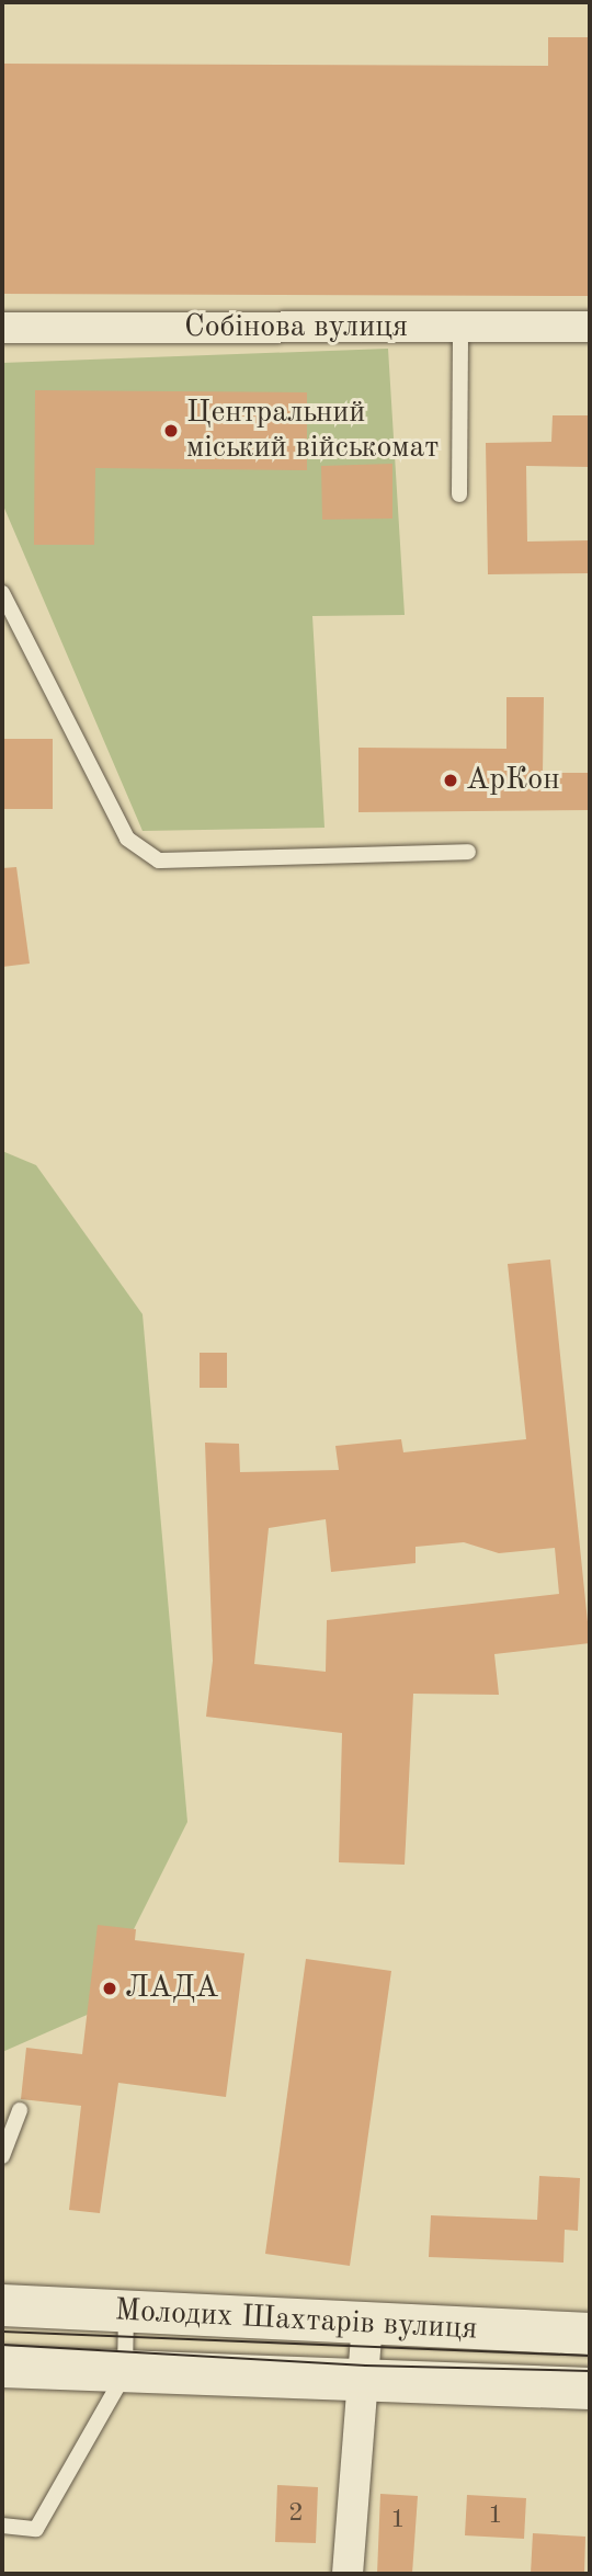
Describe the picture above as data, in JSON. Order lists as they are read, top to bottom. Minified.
{"streets":{"main road":["Молодих Шахтарів вулиця"],"street":["Собінова вулиця"]},"places":["Центральний міський військомат","АрКон","ЛАДА"],"house_numbers":["2","1","1"]}
